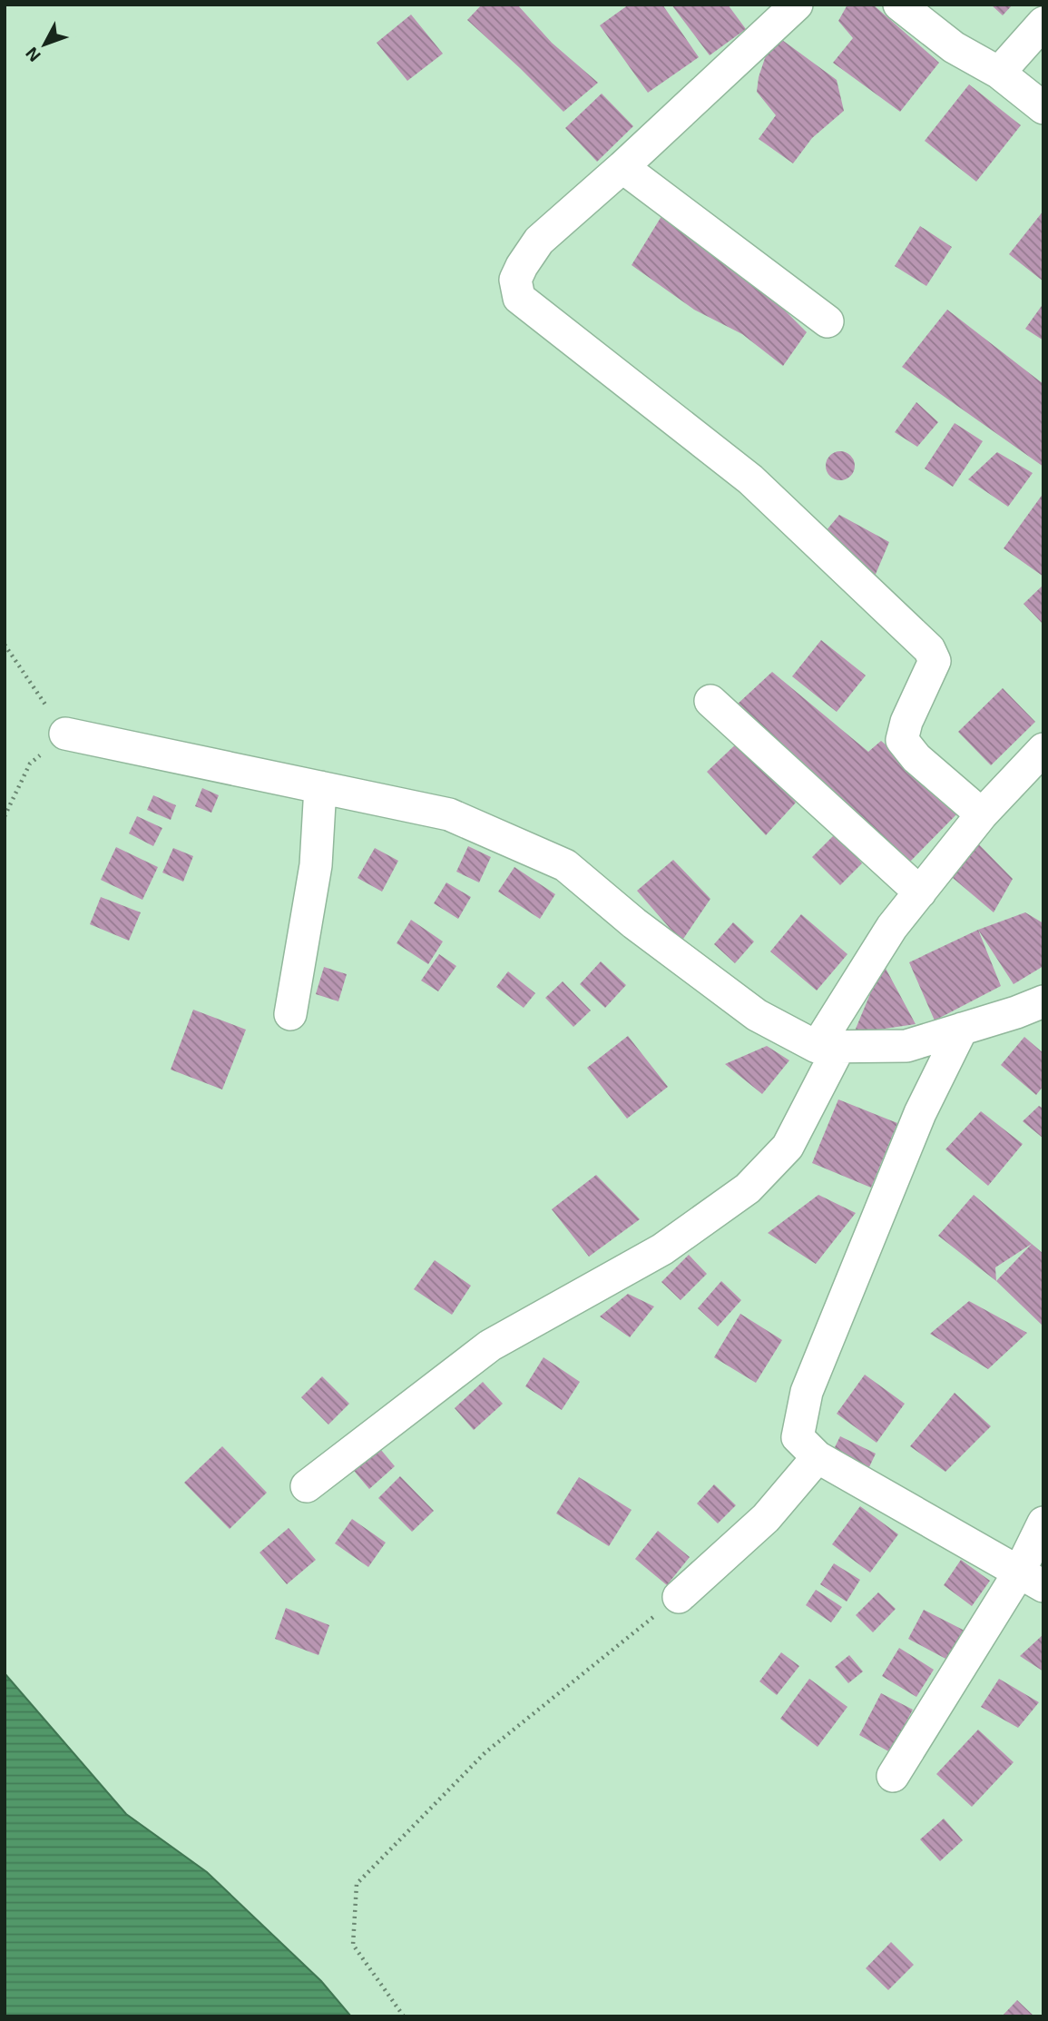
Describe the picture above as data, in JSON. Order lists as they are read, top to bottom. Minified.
{"north":"bottom left"}
